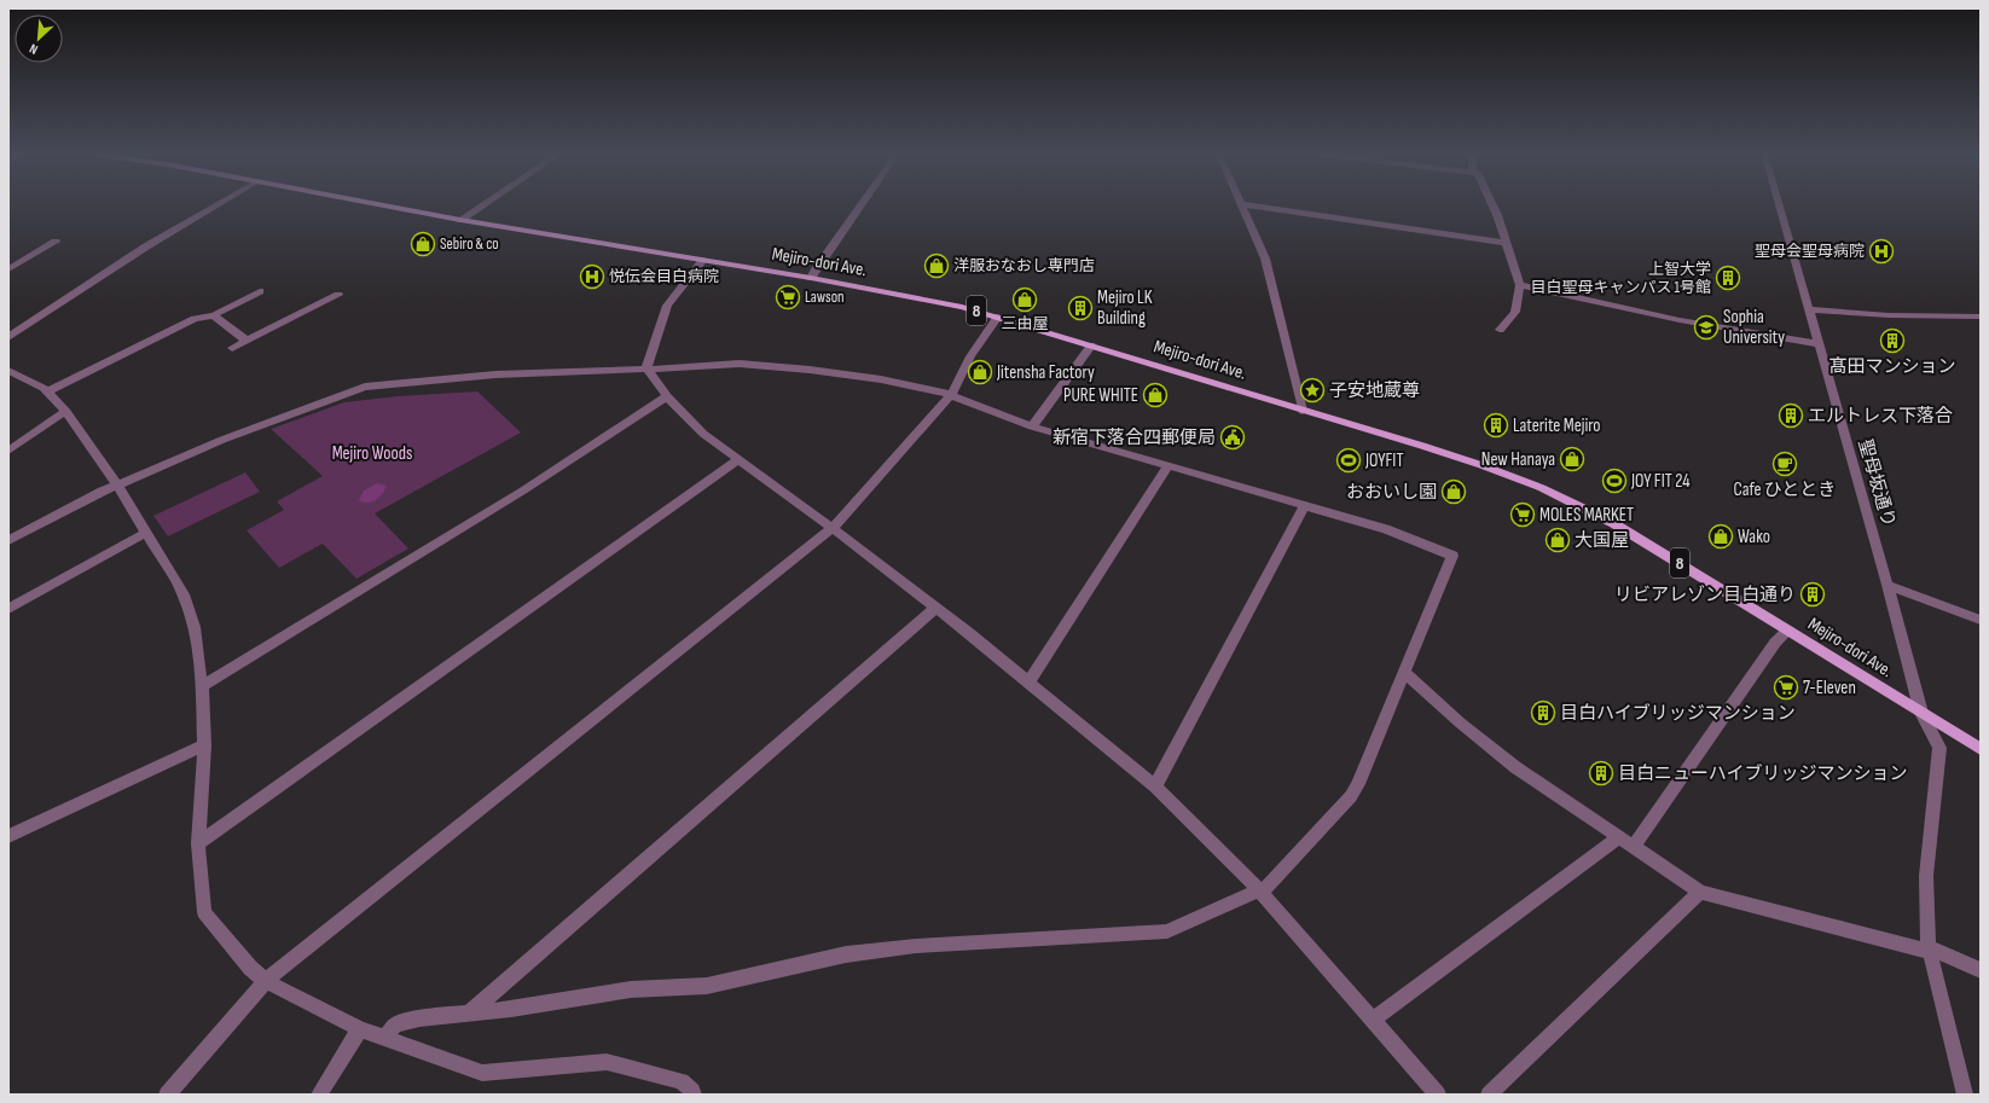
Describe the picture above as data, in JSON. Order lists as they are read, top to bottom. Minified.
{"streets":{"main road":["Mejiro-dori Ave.","8"],"street":["聖母坂通り"]},"crossings":[["Mejiro-dori Ave.","聖母坂通り"]],"parks":["Mejiro Woods"],"places":{"shop":["Sebiro & co","洋服おなおし専門店","三由屋","Jitensha Factory","PURE WHITE","New Hanaya","おおいし園","Wako","大国屋"],"hospital":["聖母会聖母病院","悦伝会目白病院"],"building":["上智大学 目白聖母キャンパス 1号館","Mejiro LK Building","髙田マンション","エルトレス下落合","Laterite Mejiro","リビアレゾン目白通り","目白ハイブリッジマンション","目白ニューハイブリッジマンション"],"supermarket":["Lawson","MOLES MARKET","7-Eleven"],"school or university":["Sophia University"],"place":["子安地蔵尊"],"public building":["新宿下落合四郵便局"],"sports":["JOYFIT","JOY FIT 24"],"cafe":["Cafe ひととき"]},"north":"bottom left"}
